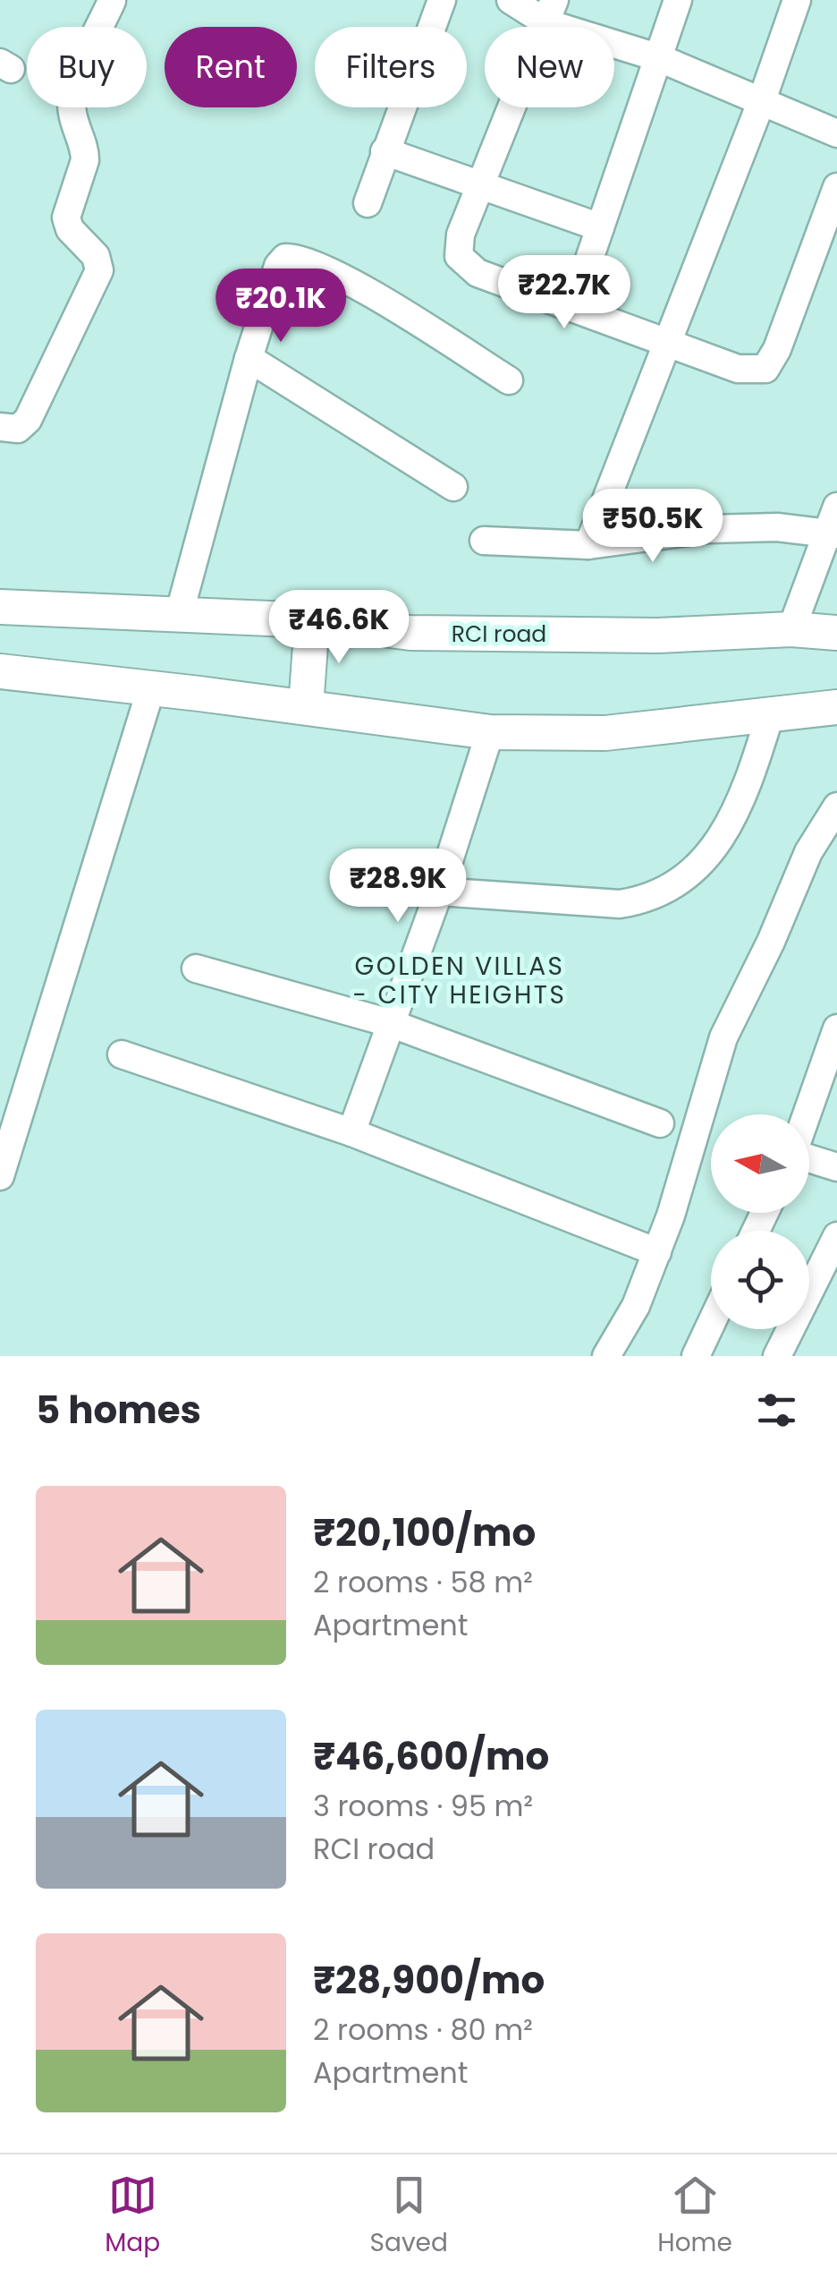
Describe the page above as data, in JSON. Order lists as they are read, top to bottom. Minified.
{"streets":{"main road":["RCI road"]},"districts":["GOLDEN VILLAS - CITY HEIGHTS"],"north":"left","page":{"chip":["Buy","Rent","Filters","New"],"price":["₹22.7K","₹20.1K","₹50.5K","₹46.6K","₹28.9K"],"heading":"5 homes","list":[{"name":"₹20,100/mo","note":"2 rooms · 58 m² · Apartment"},{"name":"₹46,600/mo","note":"3 rooms · 95 m² · RCI road"},{"name":"₹28,900/mo","note":"2 rooms · 80 m² · Apartment"}],"tabs":["Map","Saved","Home"]}}
